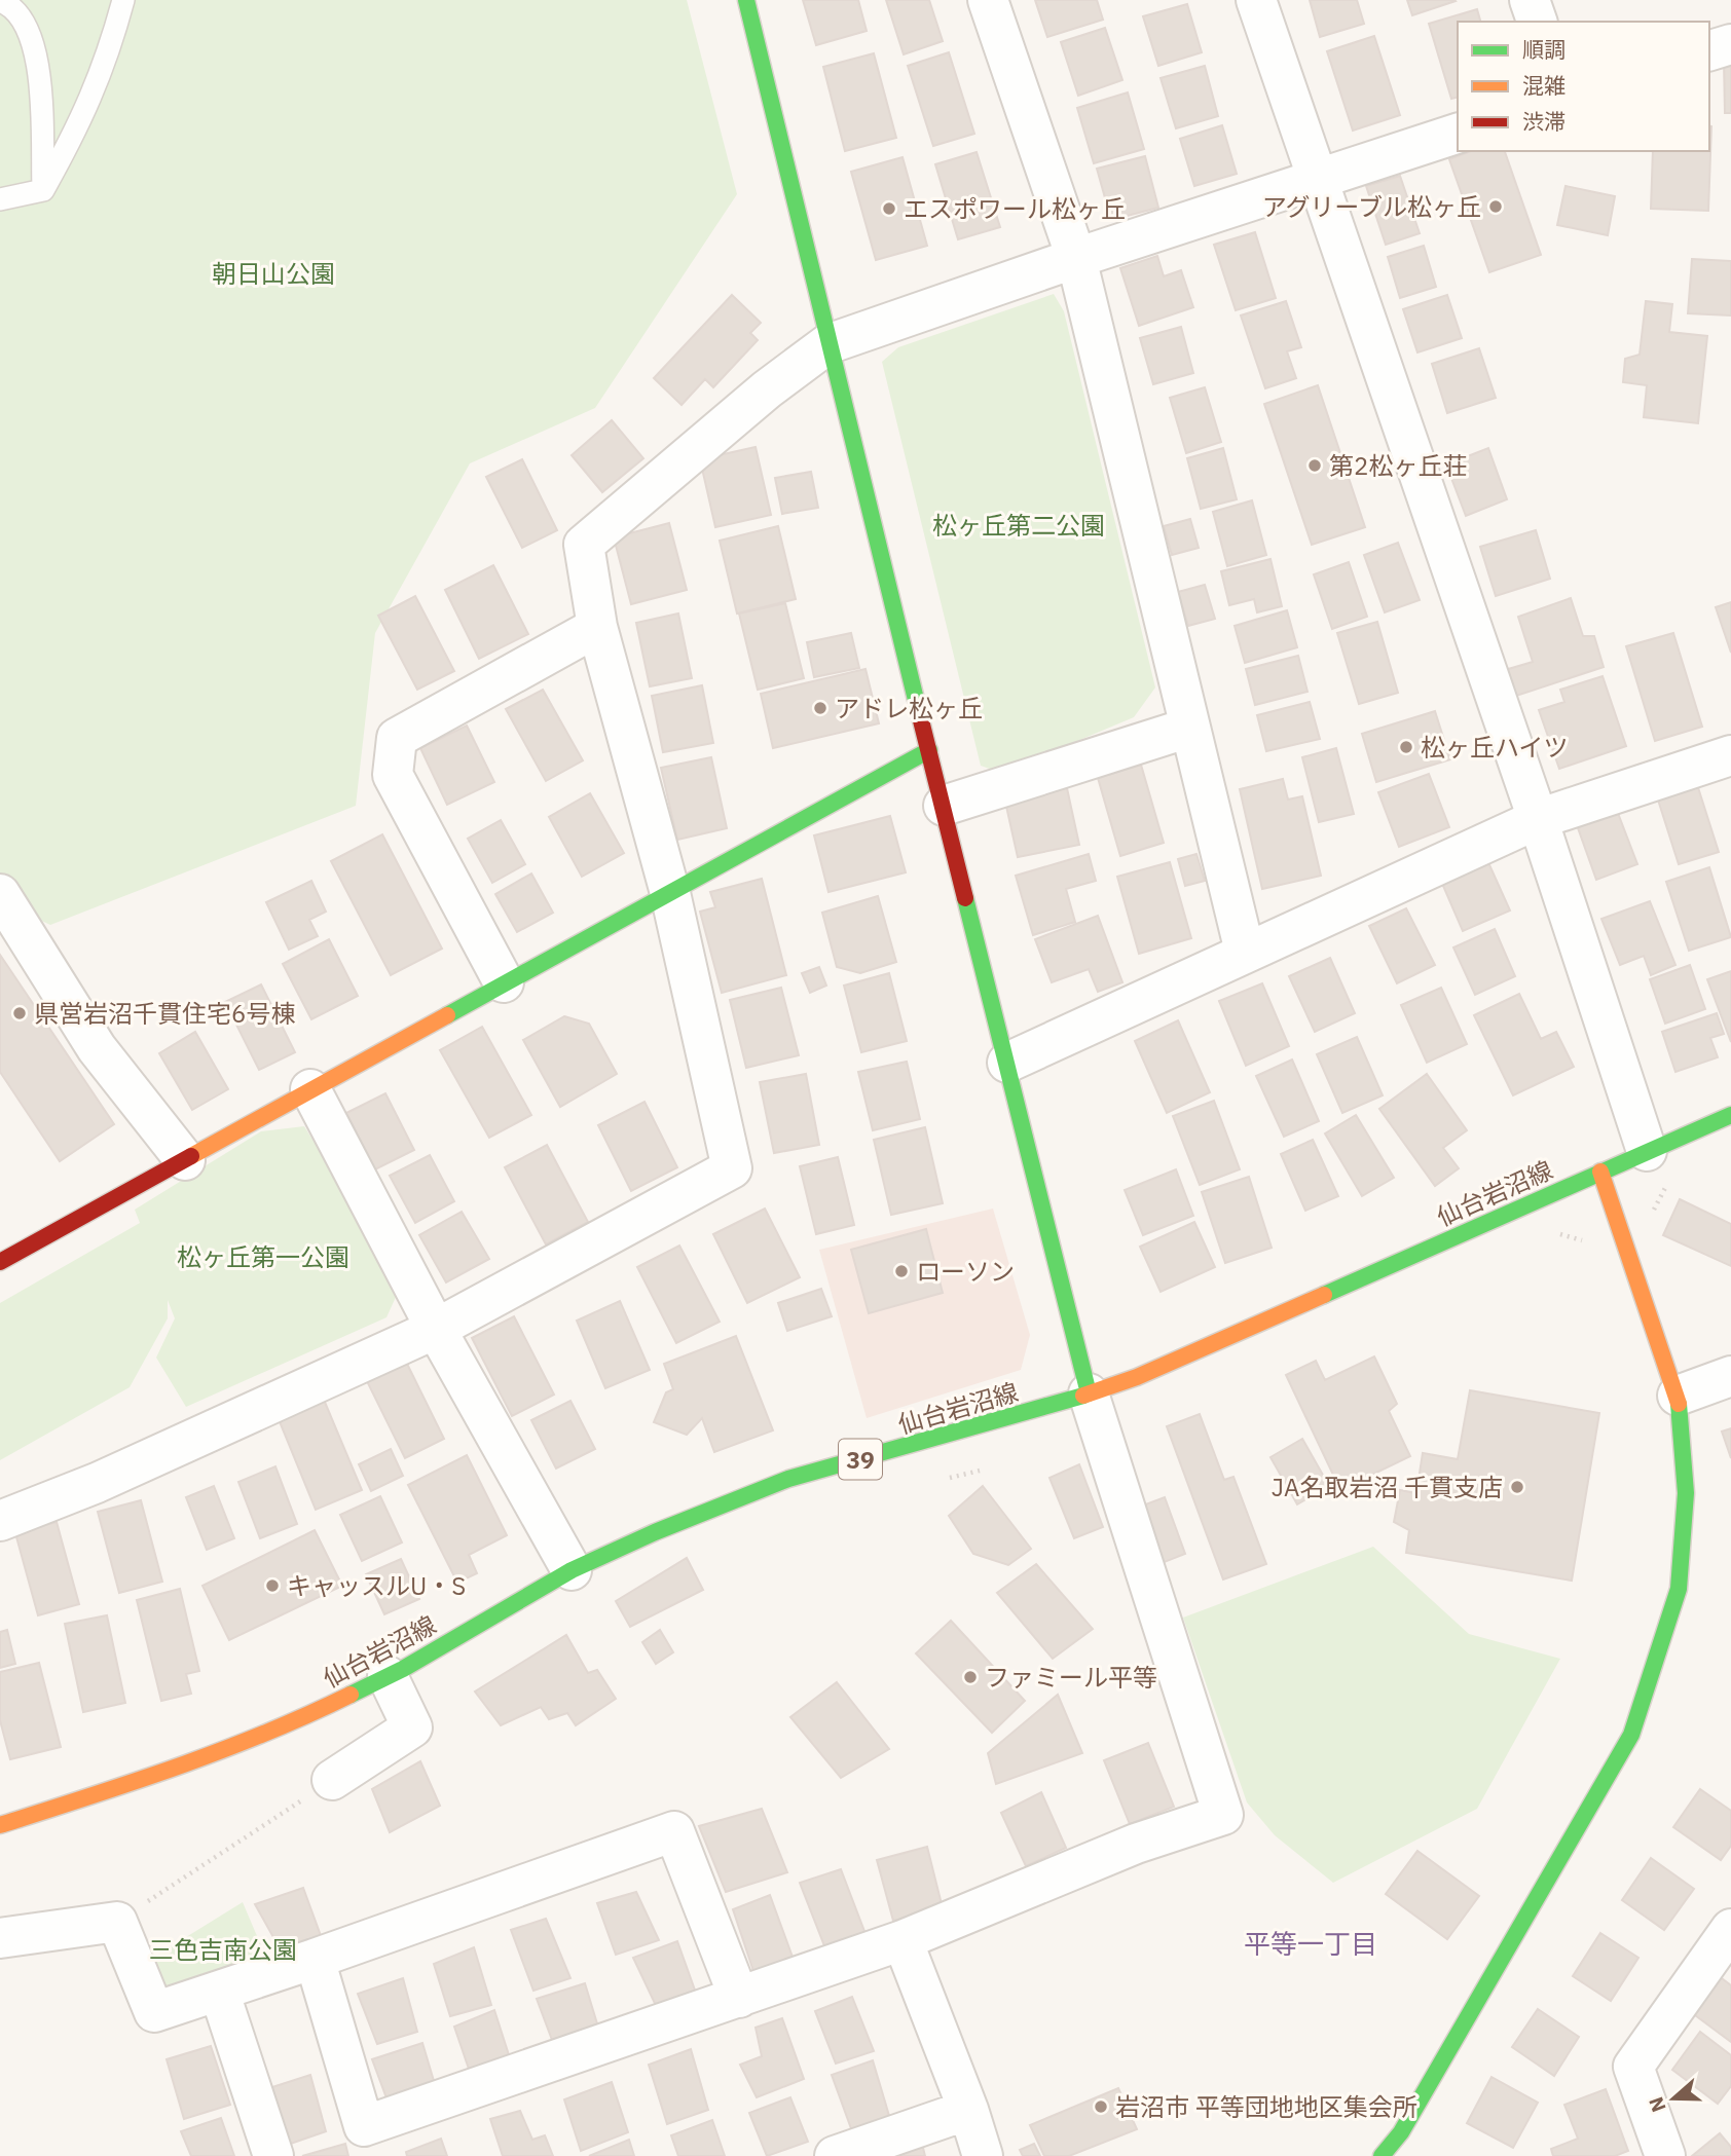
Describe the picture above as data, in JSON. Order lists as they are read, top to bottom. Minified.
{"streets":{"street":["仙台岩沼線","39"]},"districts":["平等一丁目"],"parks":["朝日山公園","松ヶ丘第二公園","松ヶ丘第一公園","三色吉南公園"],"places":["アグリーブル松ヶ丘","エスポワール松ヶ丘","第2松ヶ丘荘","アドレ松ヶ丘","松ヶ丘ハイツ","県営岩沼千貫住宅6号棟","ローソン","JA名取岩沼 千貫支店","キャッスルU・S","ファミール平等","岩沼市 平等団地地区集会所"],"legend":["順調","混雑","渋滞"],"north":"left"}
